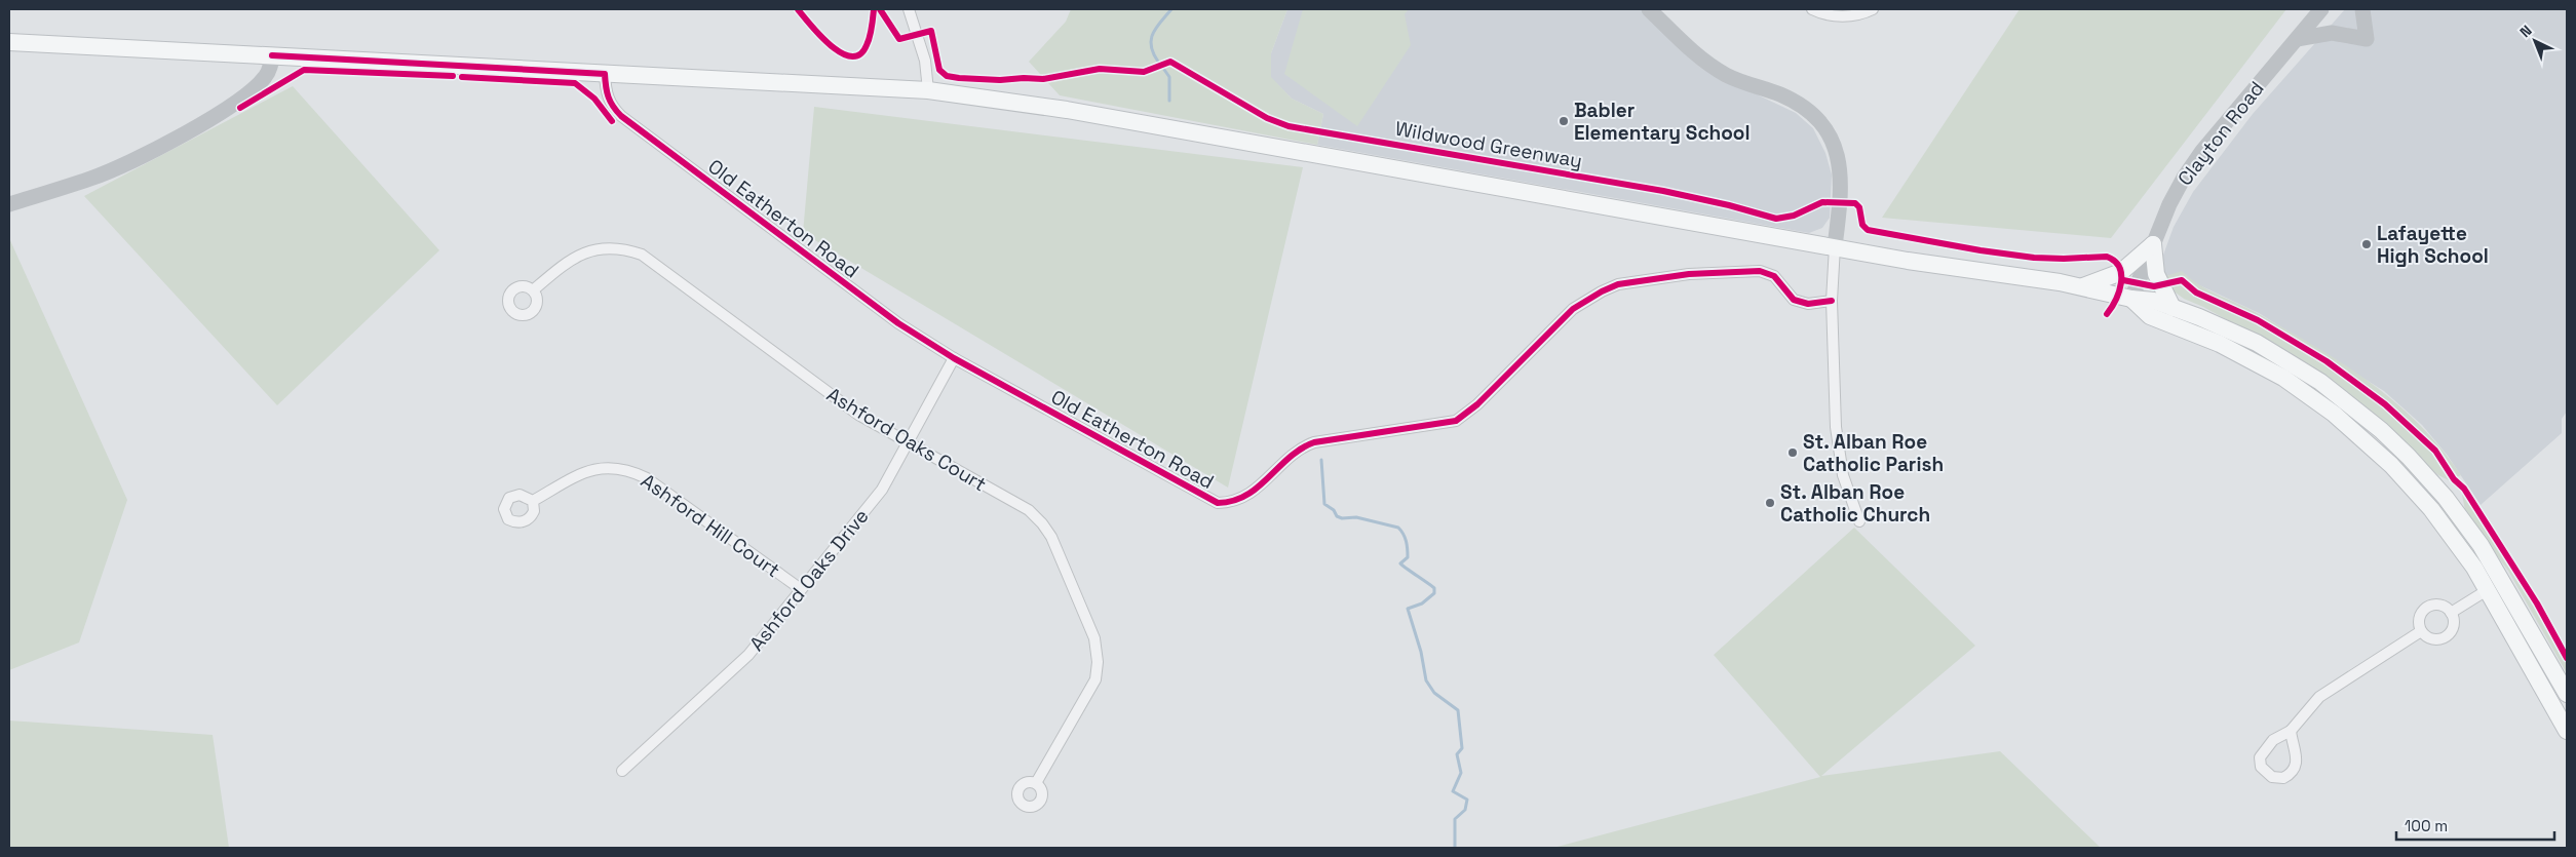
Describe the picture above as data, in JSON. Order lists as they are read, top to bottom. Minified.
{"streets":{"street":["Clayton Road","Old Eatherton Road","Ashford Oaks Court","Ashford Hill Court","Ashford Oaks Drive"],"cycle path":["Wildwood Greenway"]},"crossings":[["Old Eatherton Road","Ashford Oaks Drive"],["Ashford Oaks Court","Ashford Oaks Drive"],["Ashford Hill Court","Ashford Oaks Drive"]],"places":["Babler Elementary School","Lafayette High School","St. Alban Roe Catholic Parish","St. Alban Roe Catholic Church"],"scale_bar":"100 m","north":"top left"}
